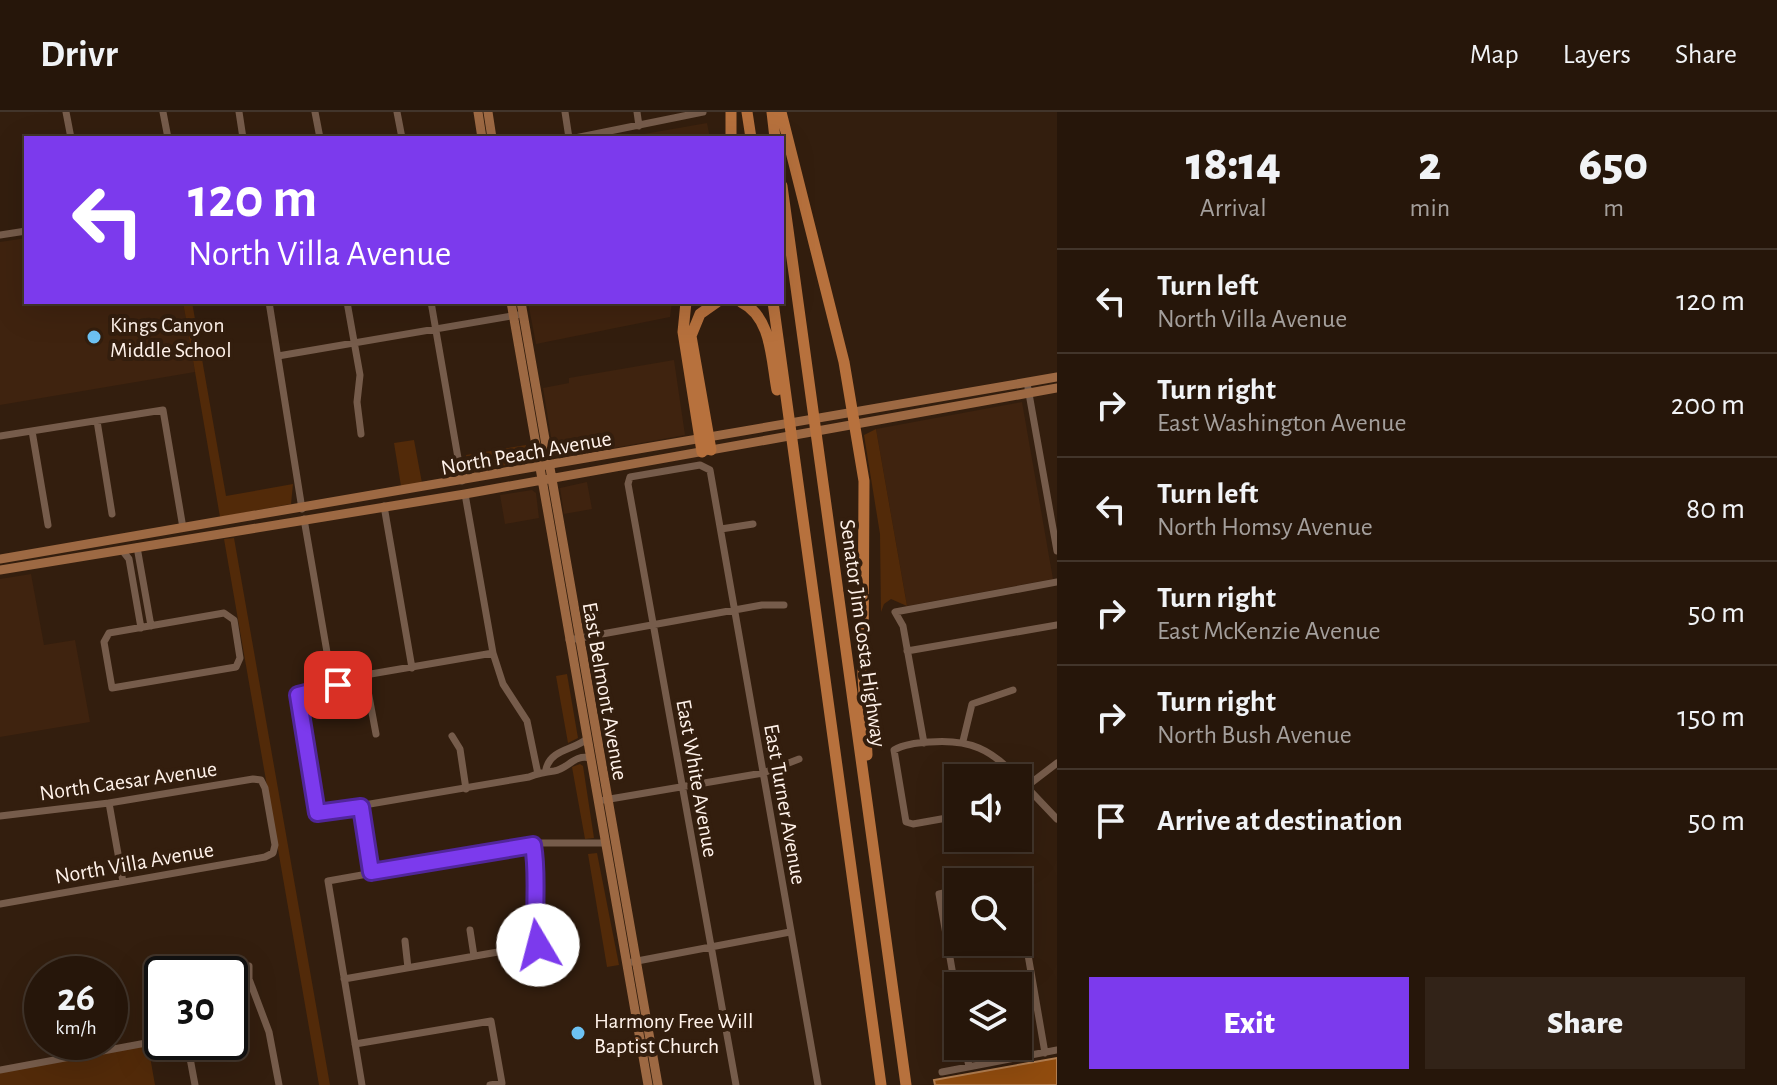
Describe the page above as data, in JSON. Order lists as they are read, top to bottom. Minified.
{"streets":{"highway":["Senator Jim Costa Highway"],"main road":["North Peach Avenue","East Belmont Avenue"],"street":["East White Avenue","North Caesar Avenue","East Turner Avenue","North Villa Avenue"]},"crossings":[["North Peach Avenue","East Belmont Avenue"],["East White Avenue","East Turner Avenue"],["North Caesar Avenue","North Villa Avenue"]],"places":["Kings Canyon Middle School","Harmony Free Will Baptist Church"],"page":{"header":"Drivr","nav":["Map","Layers","Share"],"eta":["18:14","Arrival","2","min","650","m"],"turn":["120 m","North Villa Avenue"],"list":[{"name":"Turn left","note":"North Villa Avenue","value":"120 m"},{"name":"Turn right","note":"East Washington Avenue","value":"200 m"},{"name":"Turn left","note":"North Homsy Avenue","value":"80 m"},{"name":"Turn right","note":"East McKenzie Avenue","value":"50 m"},{"name":"Turn right","note":"North Bush Avenue","value":"150 m"},{"name":"Arrive at destination","value":"50 m"}],"speed":"26 km/h","limit":"30","buttons":["Exit","Share"]}}
